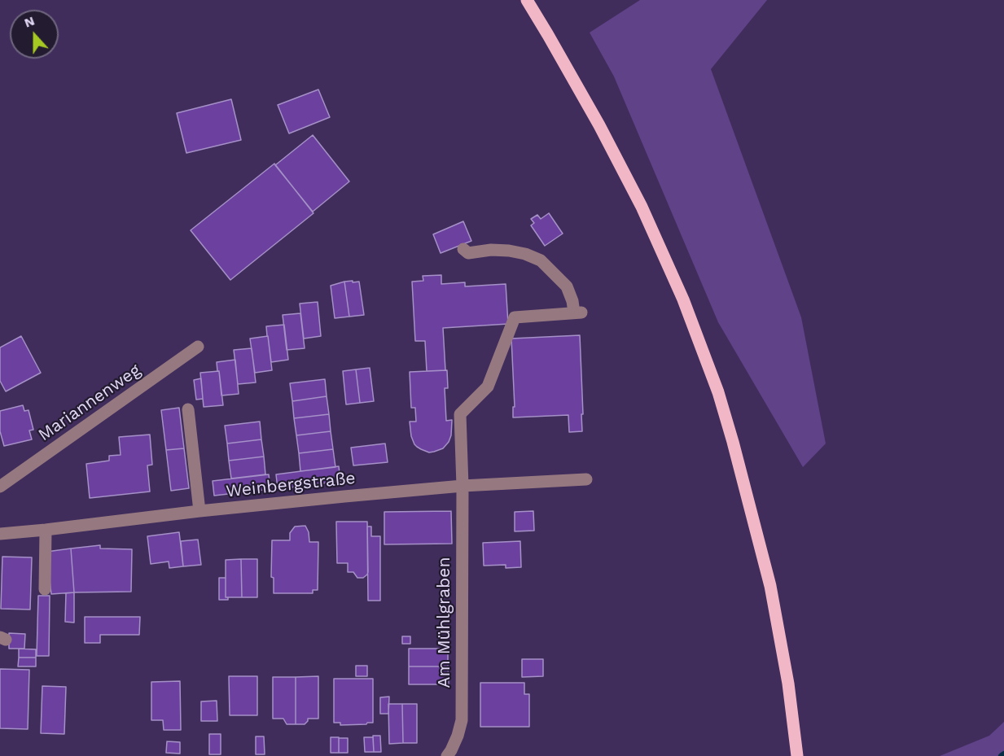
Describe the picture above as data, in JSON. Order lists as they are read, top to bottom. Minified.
{"streets":{"street":["Mariannenweg","Weinbergstraße","Am Mühlgraben"]},"crossings":[["Weinbergstraße","Am Mühlgraben"]],"north":"top"}
